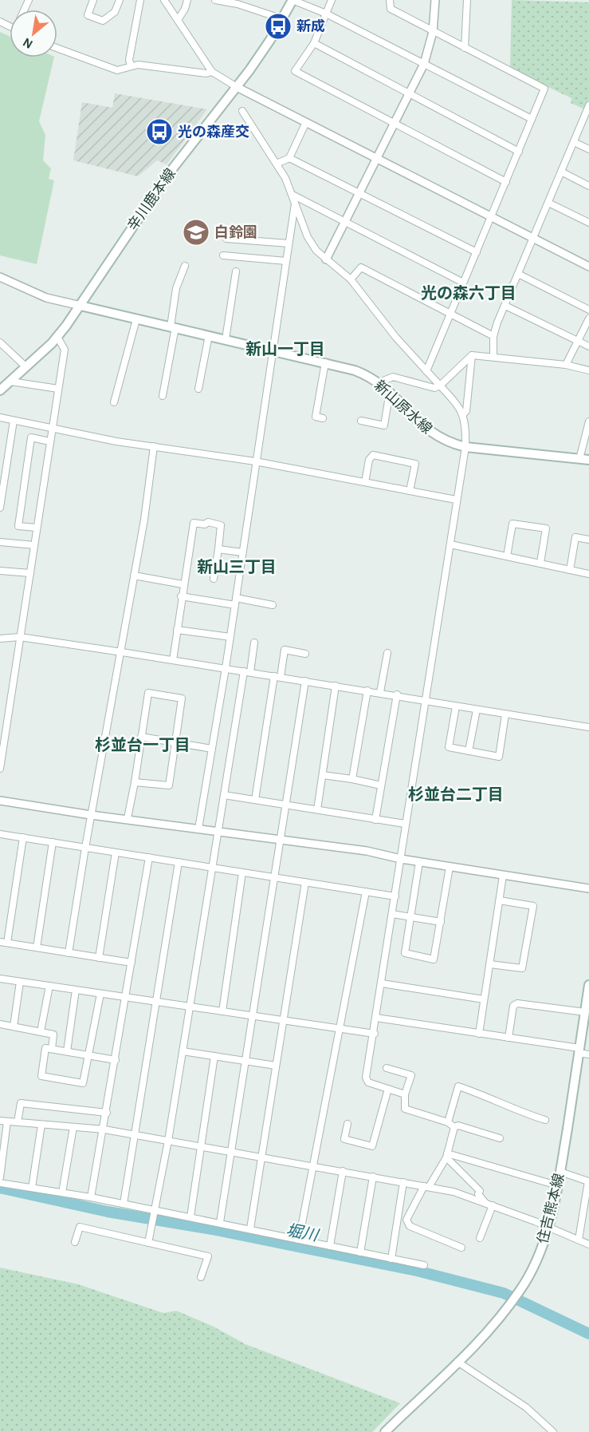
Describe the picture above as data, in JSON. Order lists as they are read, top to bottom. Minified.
{"streets":{"main road":["辛川鹿本線","新山原水線","住吉熊本線"]},"crossings":[["辛川鹿本線","新山原水線"]],"districts":["光の森六丁目","新山一丁目","新山三丁目","杉並台一丁目","杉並台二丁目"],"water":["堀川"],"places":{"bus stop":["新成","光の森産交"],"school or university":["白鈴園"]},"north":"bottom left"}
